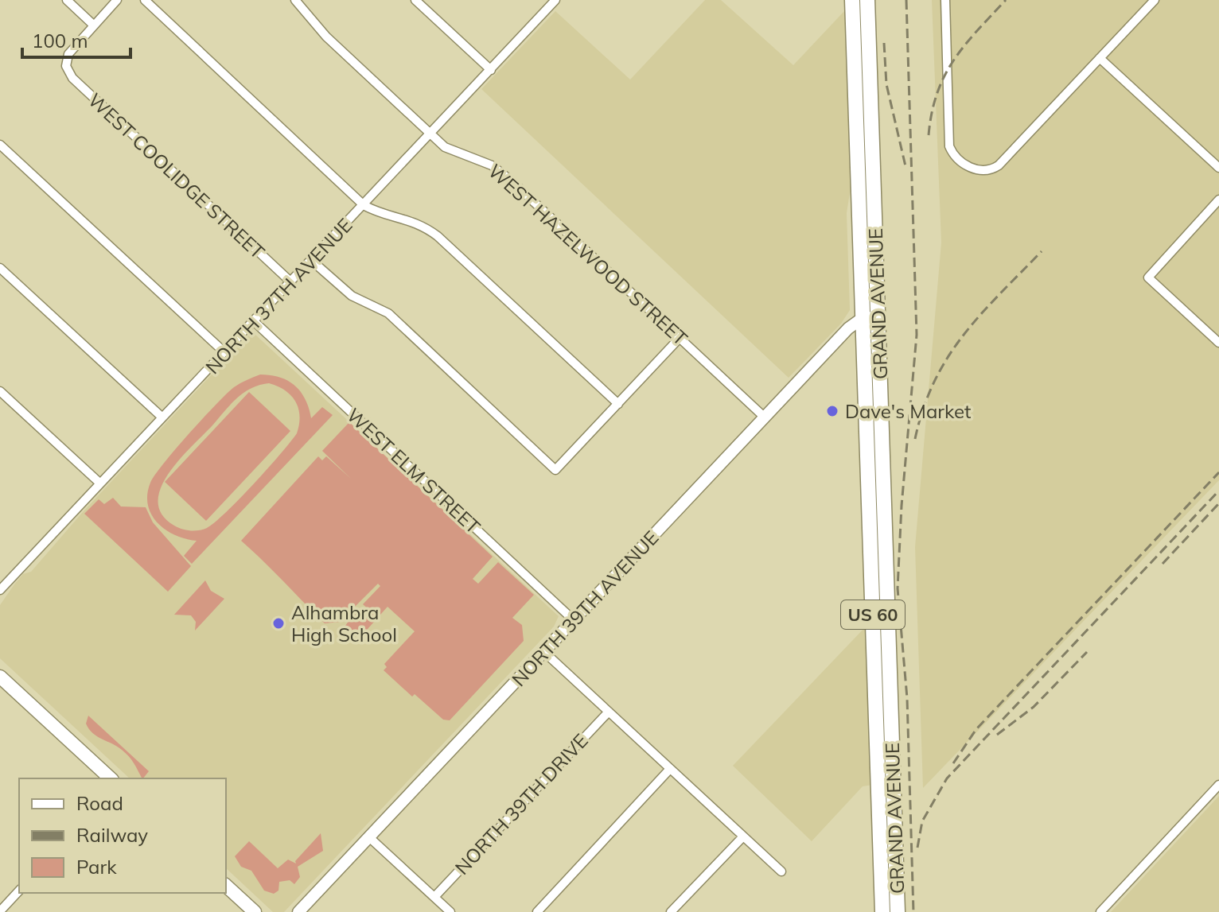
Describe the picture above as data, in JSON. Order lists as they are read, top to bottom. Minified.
{"streets":{"highway":["GRAND AVENUE","US 60"],"street":["WEST COOLIDGE STREET","WEST HAZELWOOD STREET","NORTH 37TH AVENUE","WEST ELM STREET","NORTH 39TH AVENUE","NORTH 39TH DRIVE"]},"crossings":[["WEST COOLIDGE STREET","NORTH 37TH AVENUE"],["WEST HAZELWOOD STREET","NORTH 37TH AVENUE"],["WEST HAZELWOOD STREET","NORTH 39TH AVENUE"],["NORTH 37TH AVENUE","WEST ELM STREET"],["GRAND AVENUE","NORTH 39TH AVENUE"],["WEST ELM STREET","NORTH 39TH AVENUE"]],"places":["Dave's Market","Alhambra High School"],"legend":["Road","Railway","Park"],"scale_bar":"100 m"}
